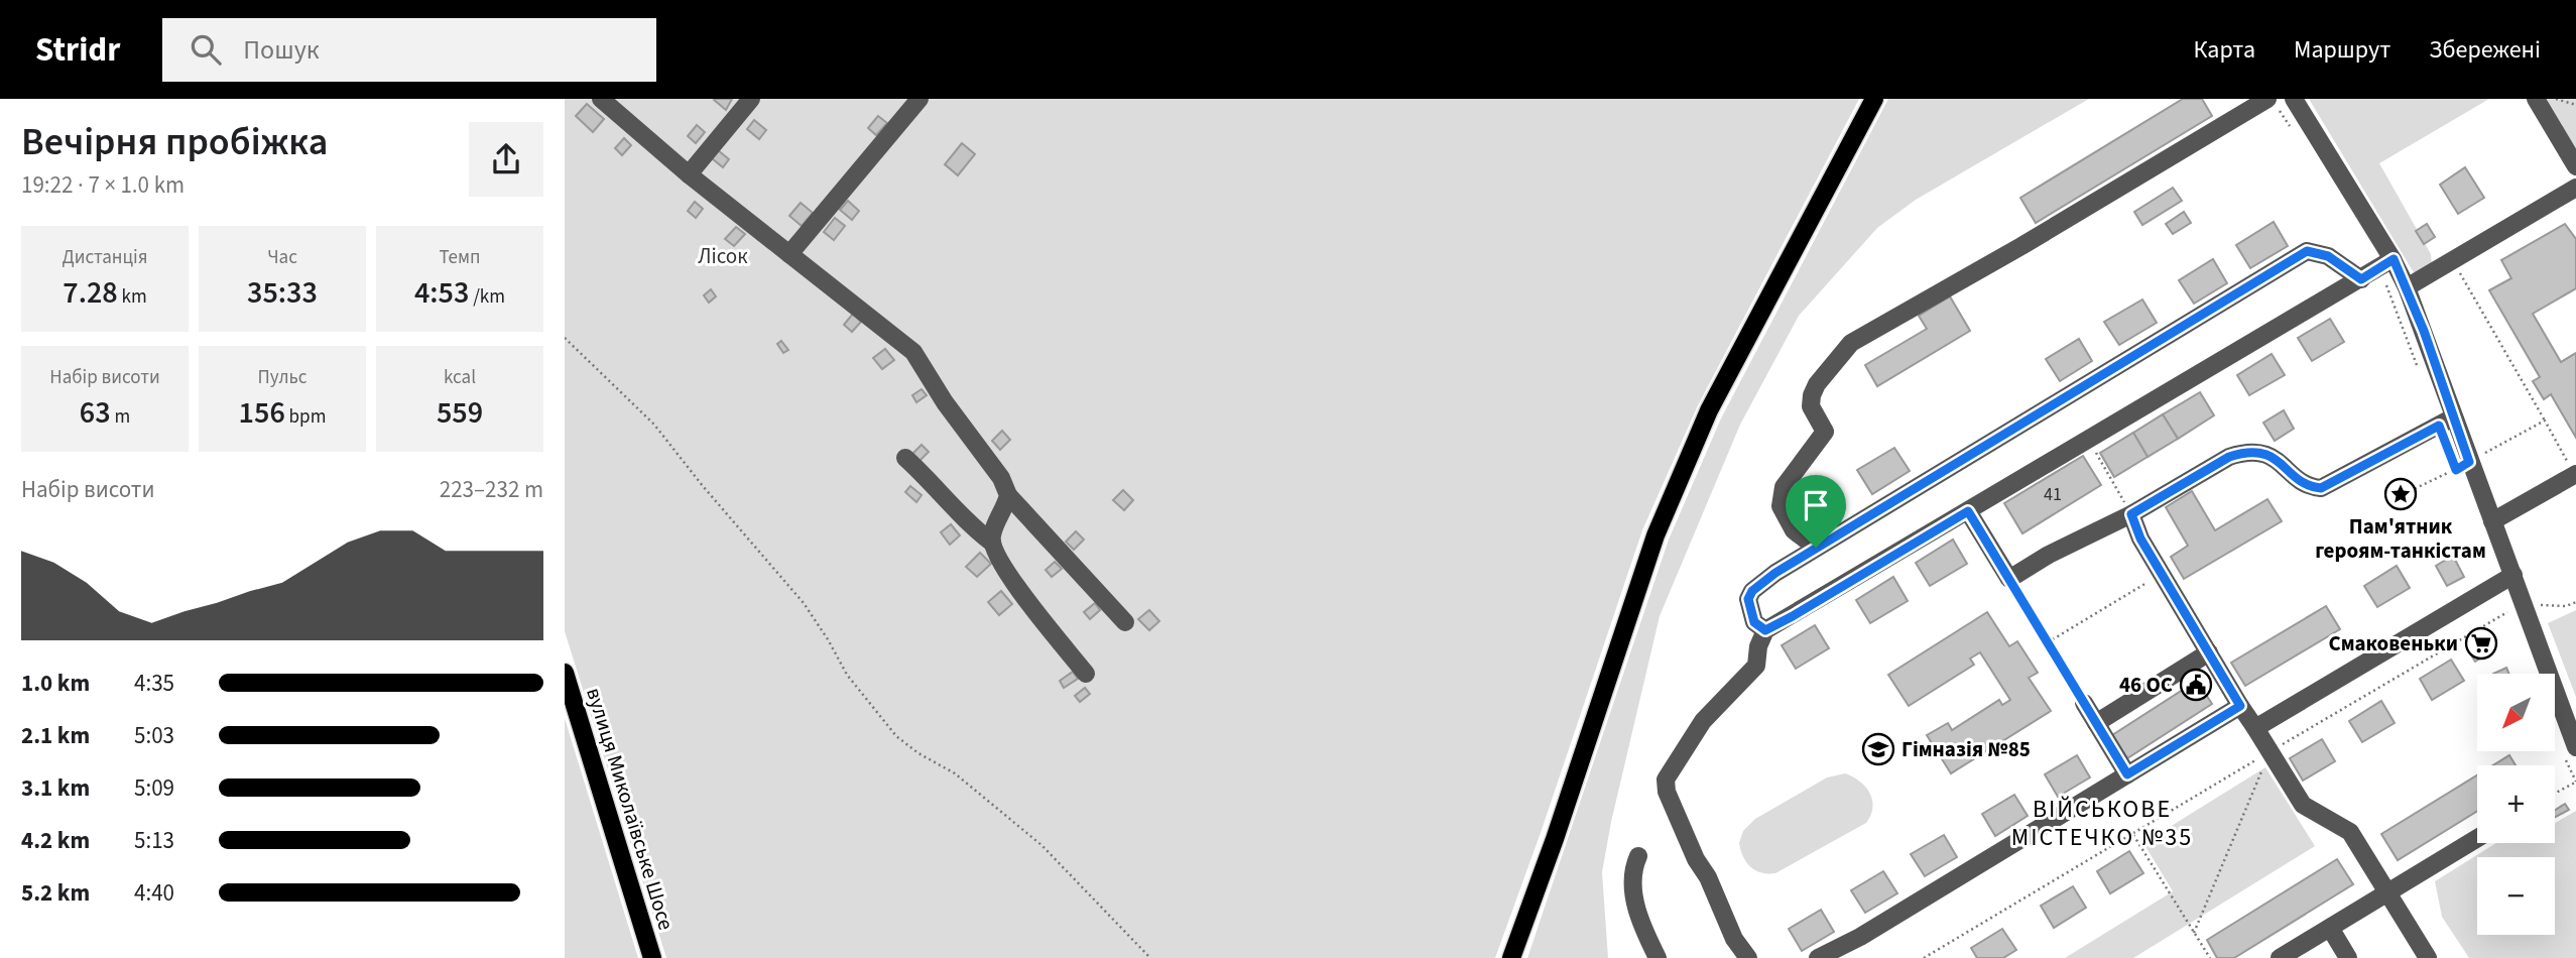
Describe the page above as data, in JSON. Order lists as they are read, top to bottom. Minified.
{"streets":{"main road":["вулиця Миколаївське Шосе"]},"districts":["ВІЙСЬКОВЕ МІСТЕЧКО №35"],"parks":["Лісок"],"places":{"place":["Пам'ятник героям-танкістам"],"supermarket":["Смаковеньки"],"public building":["46 ОС"],"school or university":["Гімназія №85"]},"house_numbers":["41"],"north":"bottom left","page":{"header":"Stridr","search":"Пошук","nav":["Карта","Маршрут","Збережені"],"heading":["Вечірня пробіжка","19:22 · 7 × 1.0 km"],"stats":[["Дистанція","7.28 km"],["Час","35:33"],["Темп","4:53 /km"],["Набір висоти","63 m"],["Пульс","156 bpm"],["kcal","559"]],"chart":["Набір висоти","223–232 m"],"list":[{"name":"1.0 km","note":"4:35"},{"name":"2.1 km","note":"5:03"},{"name":"3.1 km","note":"5:09"},{"name":"4.2 km","note":"5:13"},{"name":"5.2 km","note":"4:40"}],"map_buttons":["+","−"]}}
